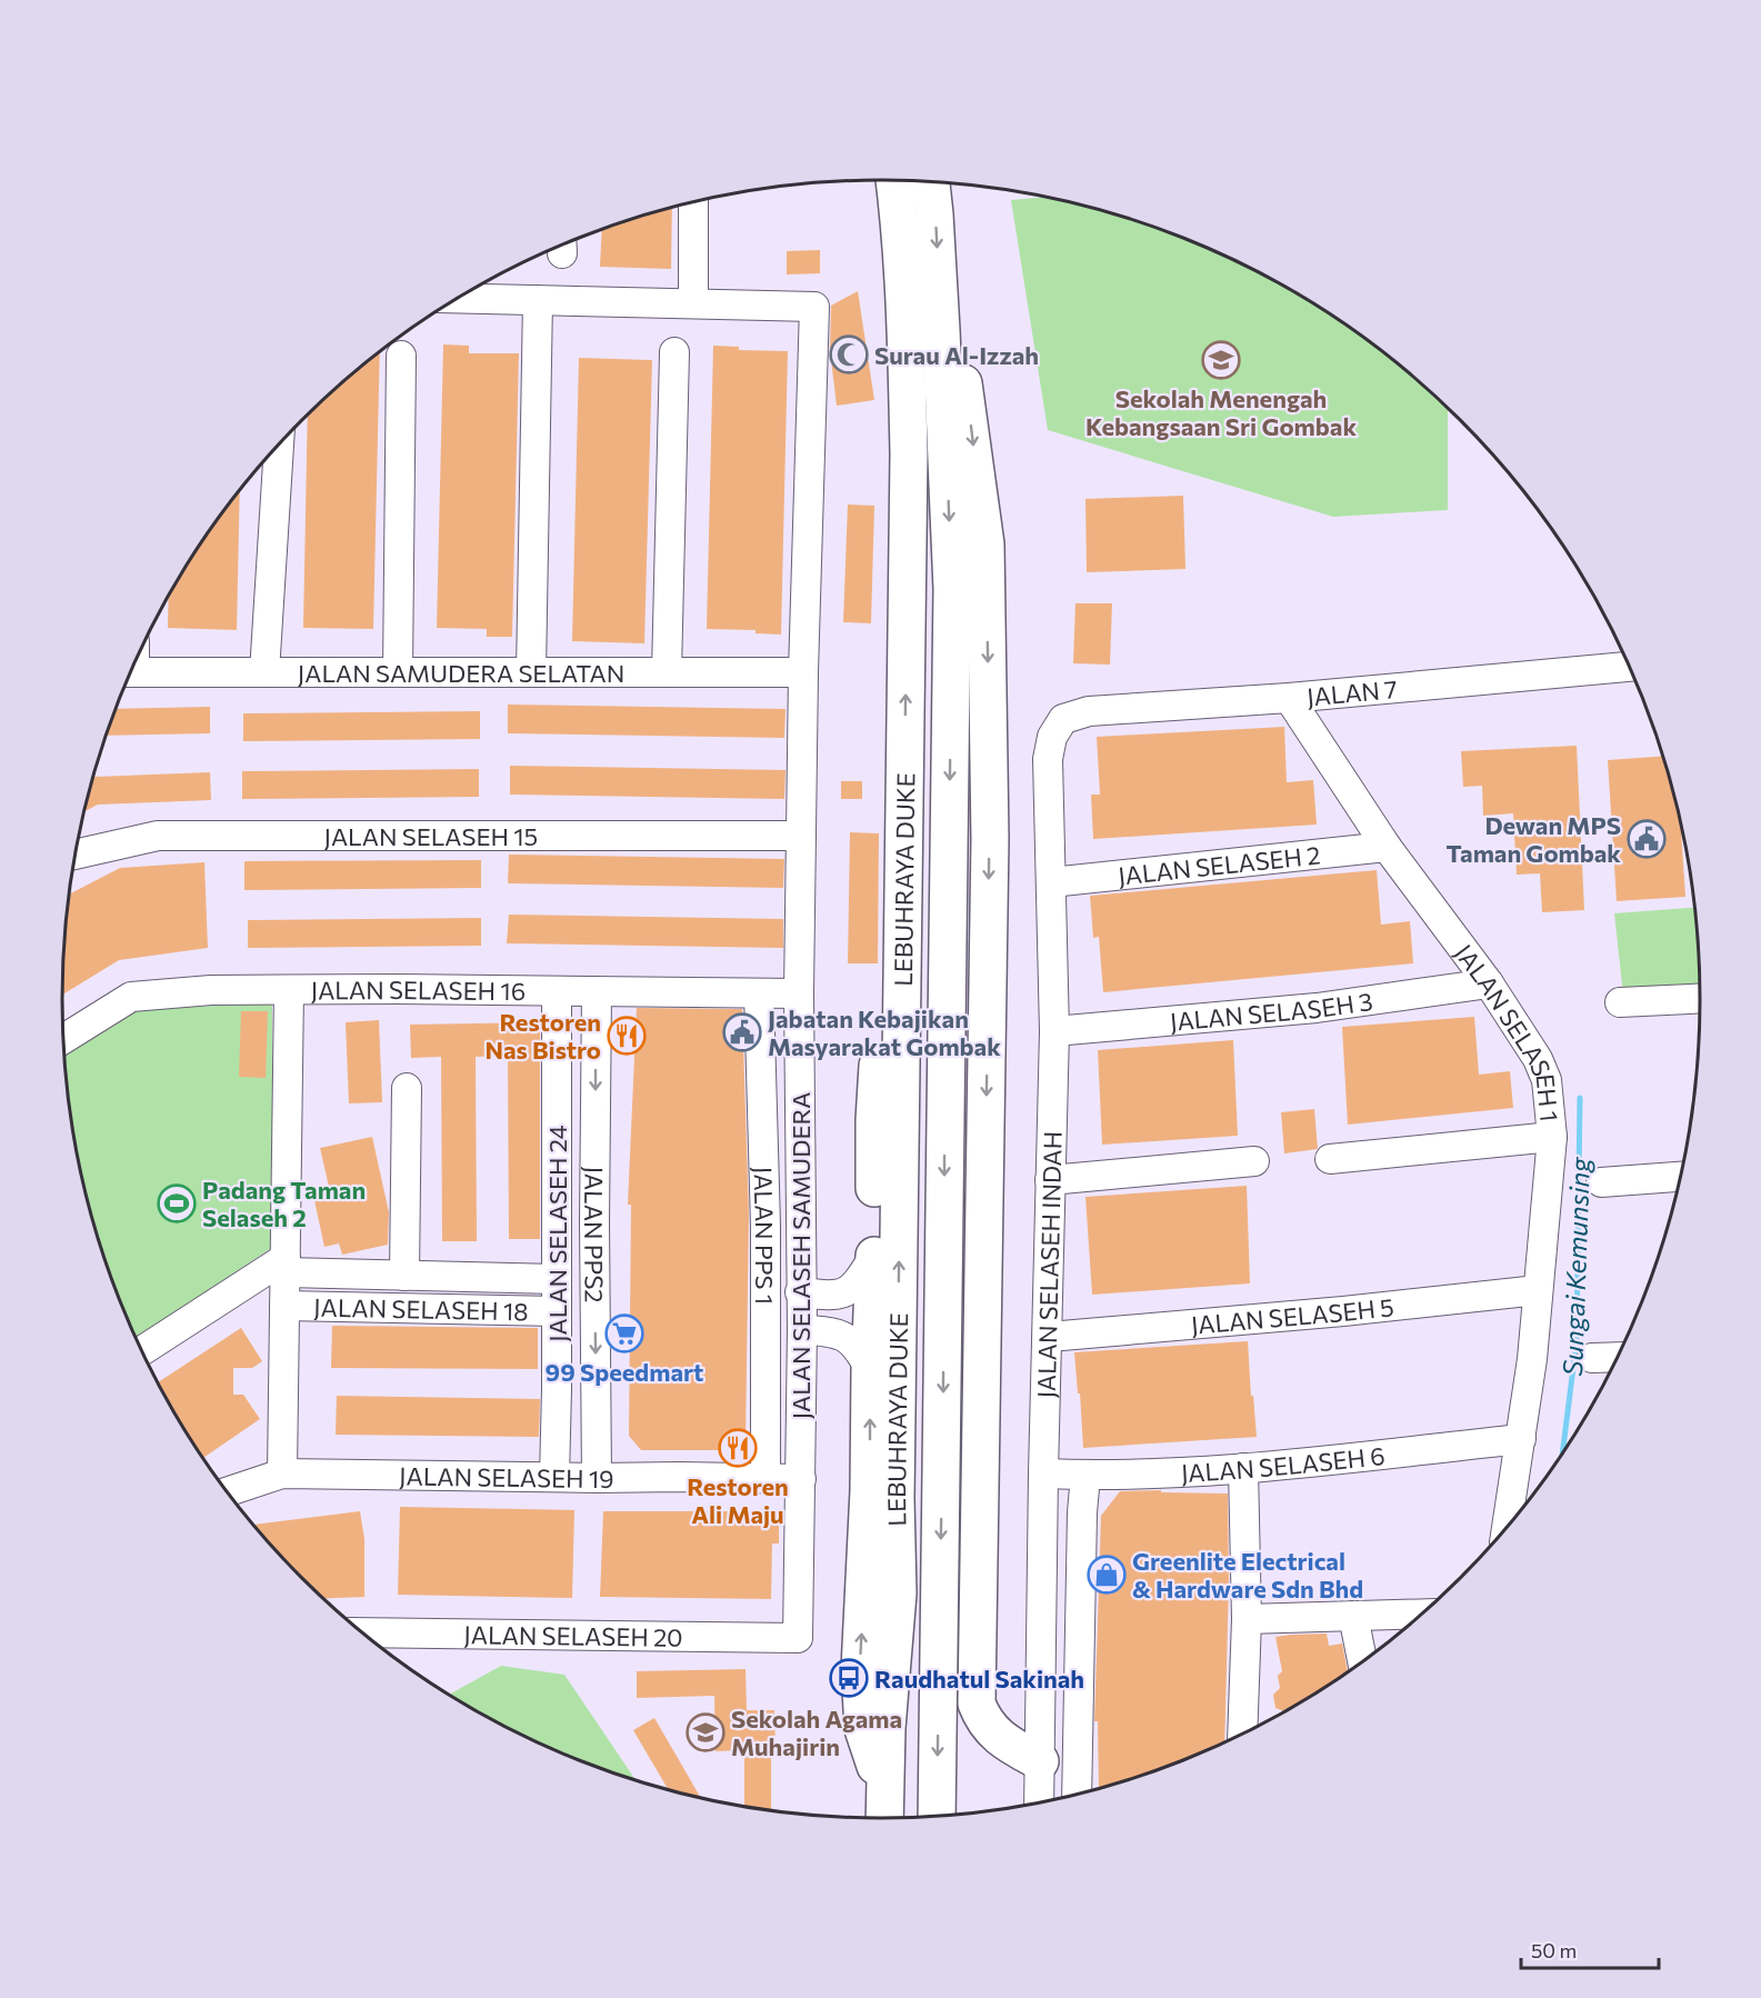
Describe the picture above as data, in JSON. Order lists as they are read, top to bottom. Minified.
{"streets":{"highway":["LEBUHRAYA DUKE"],"street":["JALAN SAMUDERA SELATAN","JALAN 7","JALAN SELASEH 15","JALAN SELASEH 2","JALAN SELASEH 16","JALAN SELASEH 3","JALAN SELASEH 1","JALAN SELASEH 24","JALAN PPS2","JALAN PPS 1","JALAN SELASEH SAMUDERA","JALAN SELASEH INDAH","JALAN SELASEH 18","JALAN SELASEH 5","JALAN SELASEH 6","JALAN SELASEH 19","JALAN SELASEH 20"]},"crossings":[["JALAN SAMUDERA SELATAN","JALAN SELASEH SAMUDERA"],["JALAN 7","JALAN SELASEH 1"],["JALAN 7","JALAN SELASEH INDAH"],["JALAN SELASEH 15","JALAN SELASEH SAMUDERA"],["JALAN SELASEH 2","JALAN SELASEH 1"],["JALAN SELASEH 2","JALAN SELASEH INDAH"],["JALAN SELASEH 16","JALAN SELASEH 24"],["JALAN SELASEH 16","JALAN PPS2"],["JALAN SELASEH 16","JALAN PPS 1"],["JALAN SELASEH 16","JALAN SELASEH SAMUDERA"],["JALAN SELASEH 3","JALAN SELASEH 1"],["JALAN SELASEH 3","JALAN SELASEH INDAH"],["JALAN SELASEH 1","JALAN SELASEH 5"],["JALAN SELASEH 1","JALAN SELASEH 6"],["JALAN SELASEH 24","JALAN SELASEH 18"],["JALAN SELASEH 24","JALAN SELASEH 19"],["JALAN PPS2","JALAN SELASEH 19"],["JALAN PPS 1","JALAN SELASEH 19"],["JALAN SELASEH SAMUDERA","JALAN SELASEH 19"],["JALAN SELASEH SAMUDERA","JALAN SELASEH 20"],["JALAN SELASEH INDAH","JALAN SELASEH 5"],["JALAN SELASEH INDAH","JALAN SELASEH 6"]],"water":["Sungai Kemunsing"],"places":{"mosque":["Surau Al-Izzah"],"school or university":["Sekolah Menengah Kebangsaan Sri Gombak","Sekolah Agama Muhajirin"],"public building":["Dewan MPS Taman Gombak","Jabatan Kebajikan Masyarakat Gombak"],"restaurant":["Restoren Nas Bistro","Restoren Ali Maju"],"sports":["Padang Taman Selaseh 2"],"supermarket":["99 Speedmart"],"shop":["Greenlite Electrical & Hardware Sdn Bhd"],"bus stop":["Raudhatul Sakinah"]},"scale_bar":"50 m"}
